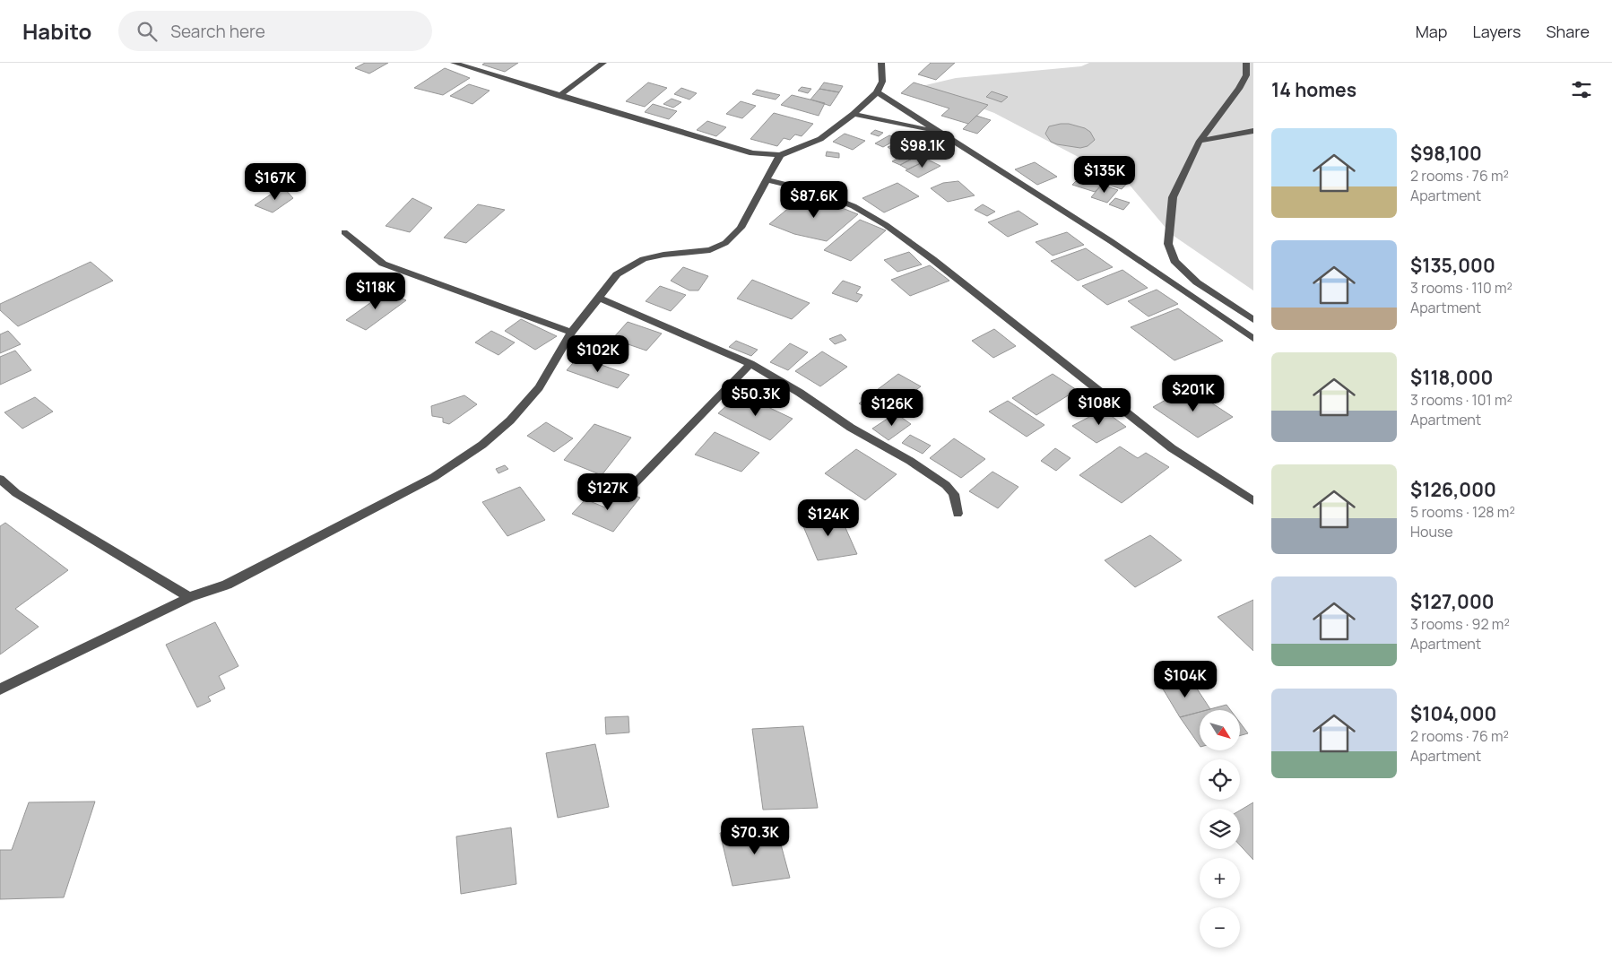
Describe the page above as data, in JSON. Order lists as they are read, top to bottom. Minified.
{"north":"bottom right","page":{"header":"Habito","search":"Search here","nav":["Map","Layers","Share"],"heading":"14 homes","list":[{"name":"$98,100","note":"2 rooms · 76 m² · Apartment"},{"name":"$135,000","note":"3 rooms · 110 m² · Apartment"},{"name":"$118,000","note":"3 rooms · 101 m² · Apartment"},{"name":"$126,000","note":"5 rooms · 128 m² · House"},{"name":"$127,000","note":"3 rooms · 92 m² · Apartment"},{"name":"$104,000","note":"2 rooms · 76 m² · Apartment"}],"price":["$98.1K","$135K","$167K","$87.6K","$118K","$102K","$201K","$50.3K","$108K","$126K","$127K","$124K","$104K","$70.3K"],"map_buttons":["+","−"]}}
